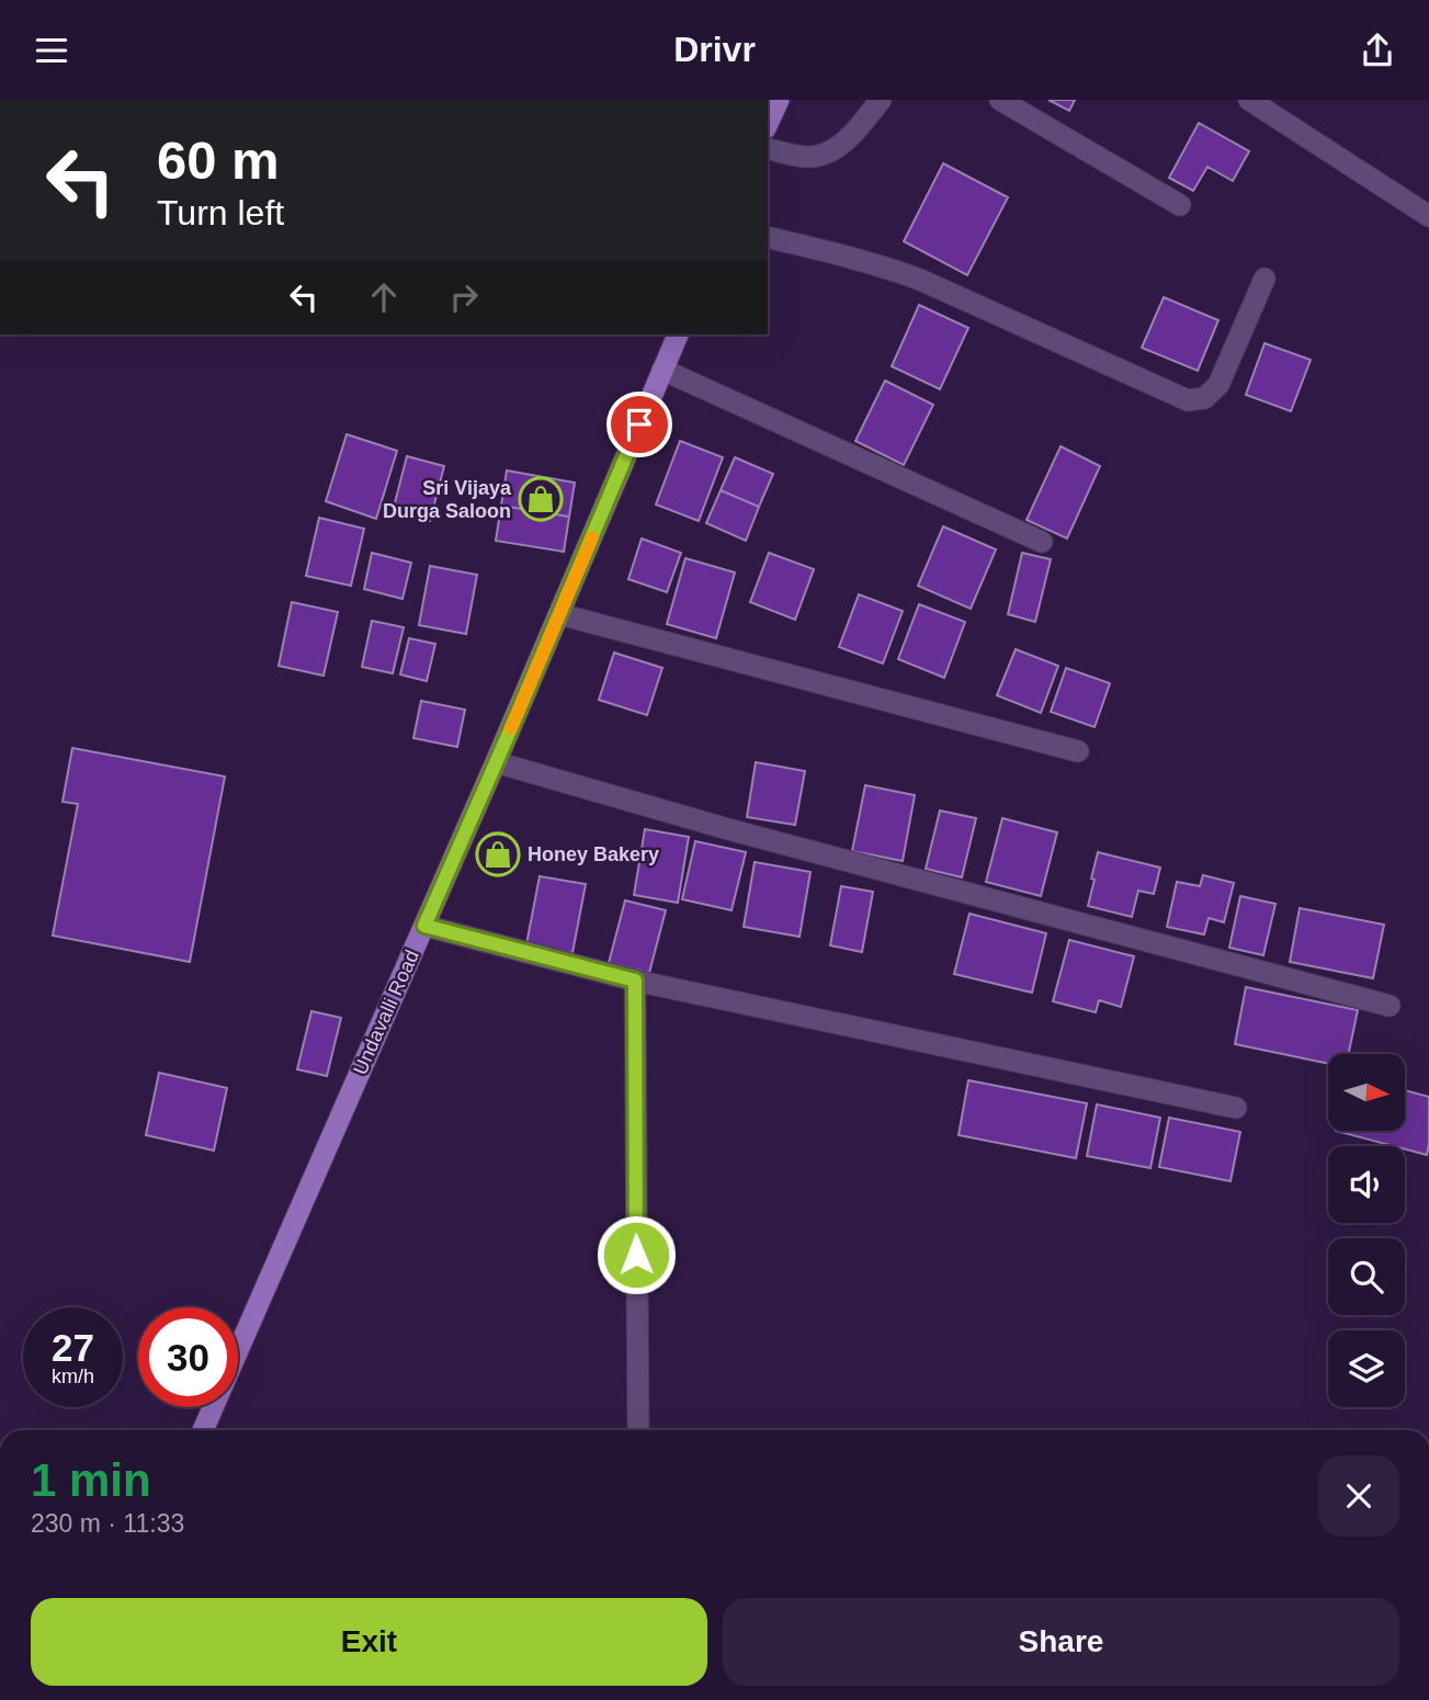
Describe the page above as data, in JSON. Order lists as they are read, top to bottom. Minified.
{"streets":{"main road":["Undavalli Road"]},"places":{"shop":["Sri Vijaya Durga Saloon","Honey Bakery"]},"north":"right","page":{"header":"Drivr","turn":["60 m","Turn left"],"speed":"27 km/h","limit":"30","heading":["1 min","230 m · 11:33"],"buttons":["Exit","Share"]}}
